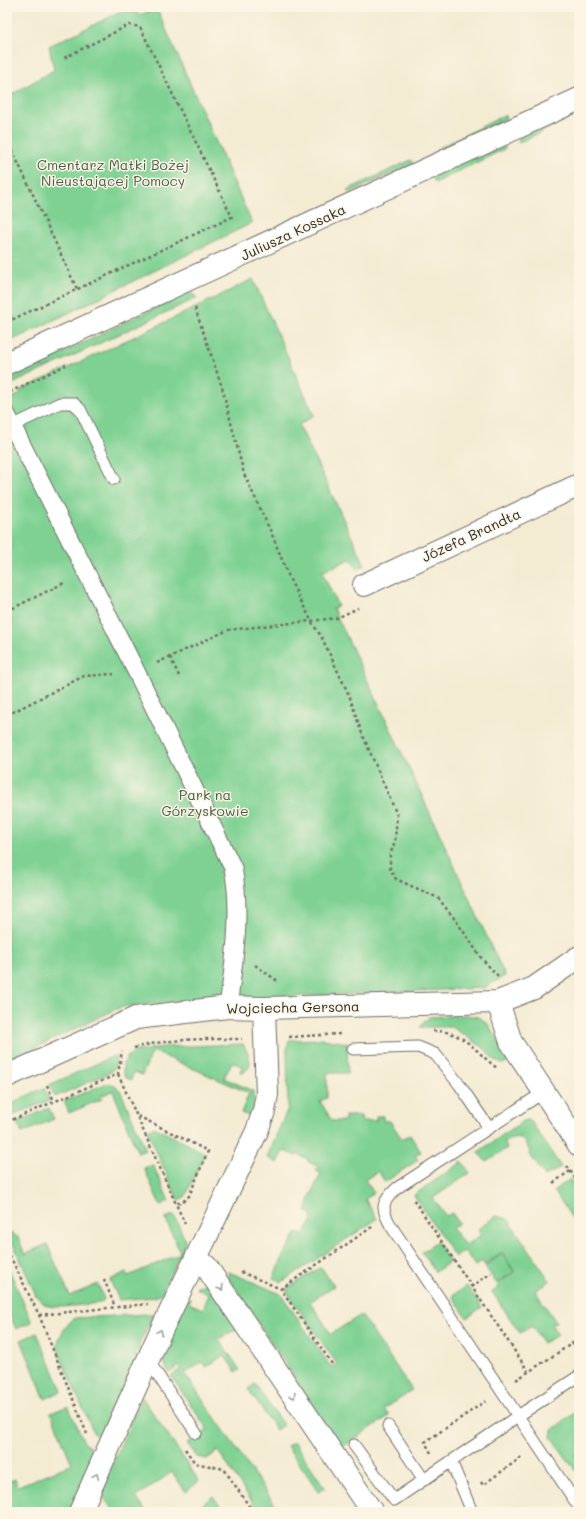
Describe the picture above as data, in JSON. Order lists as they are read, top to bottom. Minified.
{"streets":{"street":["Juliusza Kossaka","Józefa Brandta","Wojciecha Gersona"]},"parks":["Cmentarz Matki Bożej Nieustającej Pomocy","Park na Górzyskowie"]}
